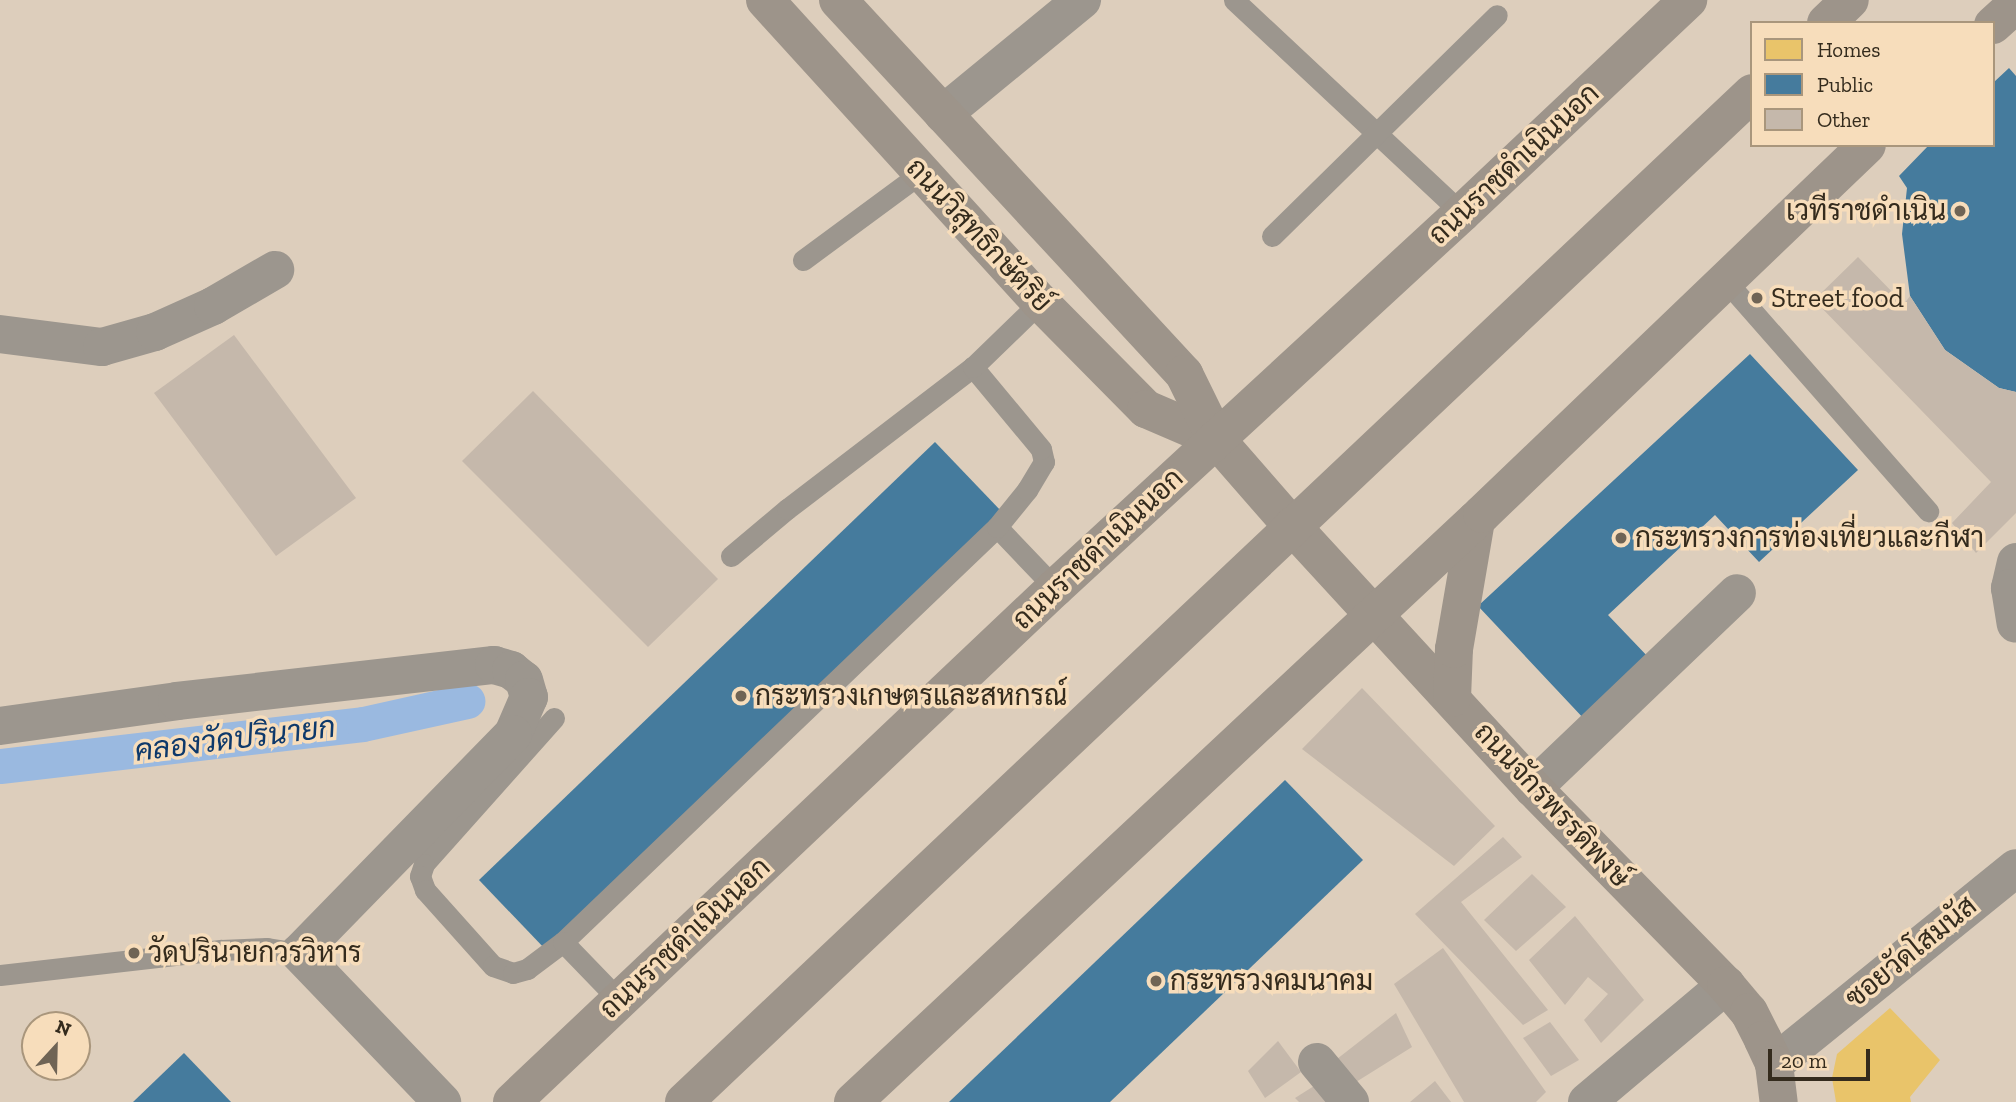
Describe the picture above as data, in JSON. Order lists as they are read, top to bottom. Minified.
{"streets":{"main road":["ถนนราชดำเนินนอก","ถนนวิสุทธิกษัตริย์","ถนนจักรพรรดิพงษ์"],"street":["ซอยวัดโสมนัส"]},"crossings":[["ถนนราชดำเนินนอก","ถนนวิสุทธิกษัตริย์"],["ถนนวิสุทธิกษัตริย์","ถนนจักรพรรดิพงษ์"],["ถนนจักรพรรดิพงษ์","ซอยวัดโสมนัส"]],"water":["คลองวัดปรินายก"],"places":["เวทีราชดำเนิน","Street food","กระทรวงการท่องเที่ยวและกีฬา","กระทรวงเกษตรและสหกรณ์","วัดปรินายกวรวิหาร","กระทรวงคมนาคม"],"legend":["Homes","Public","Other"],"scale_bar":"20 m","north":"top"}
